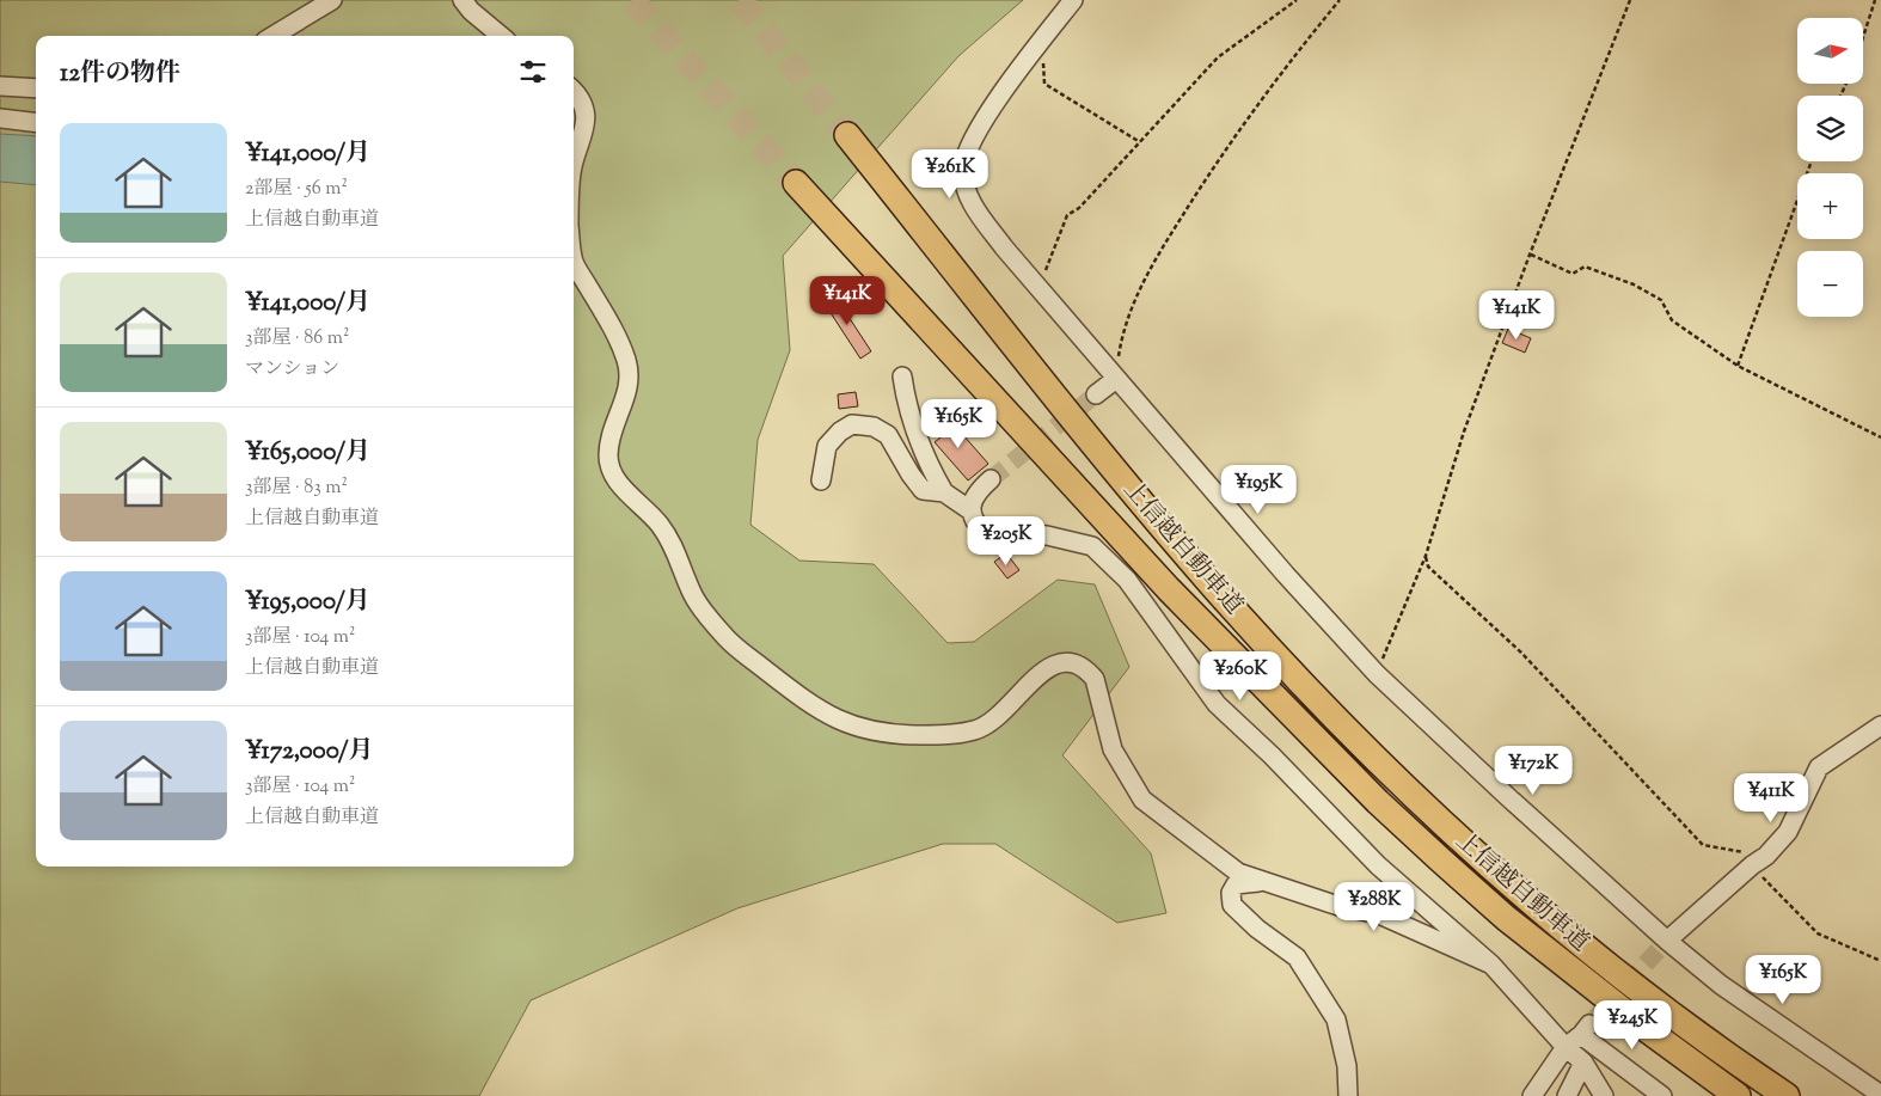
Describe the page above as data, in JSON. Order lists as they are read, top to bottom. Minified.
{"streets":{"highway":["上信越自動車道"]},"north":"right","page":{"map_buttons":["+","−"],"heading":"12件の物件","list":[{"name":"¥141,000/月","note":"2部屋 · 56 m² · 上信越自動車道"},{"name":"¥141,000/月","note":"3部屋 · 86 m² · マンション"},{"name":"¥165,000/月","note":"3部屋 · 83 m² · 上信越自動車道"},{"name":"¥195,000/月","note":"3部屋 · 104 m² · 上信越自動車道"},{"name":"¥172,000/月","note":"3部屋 · 104 m² · 上信越自動車道"}],"price":["¥261K","¥141K","¥141K","¥165K","¥195K","¥205K","¥260K","¥172K","¥411K","¥288K","¥165K","¥245K"]}}
